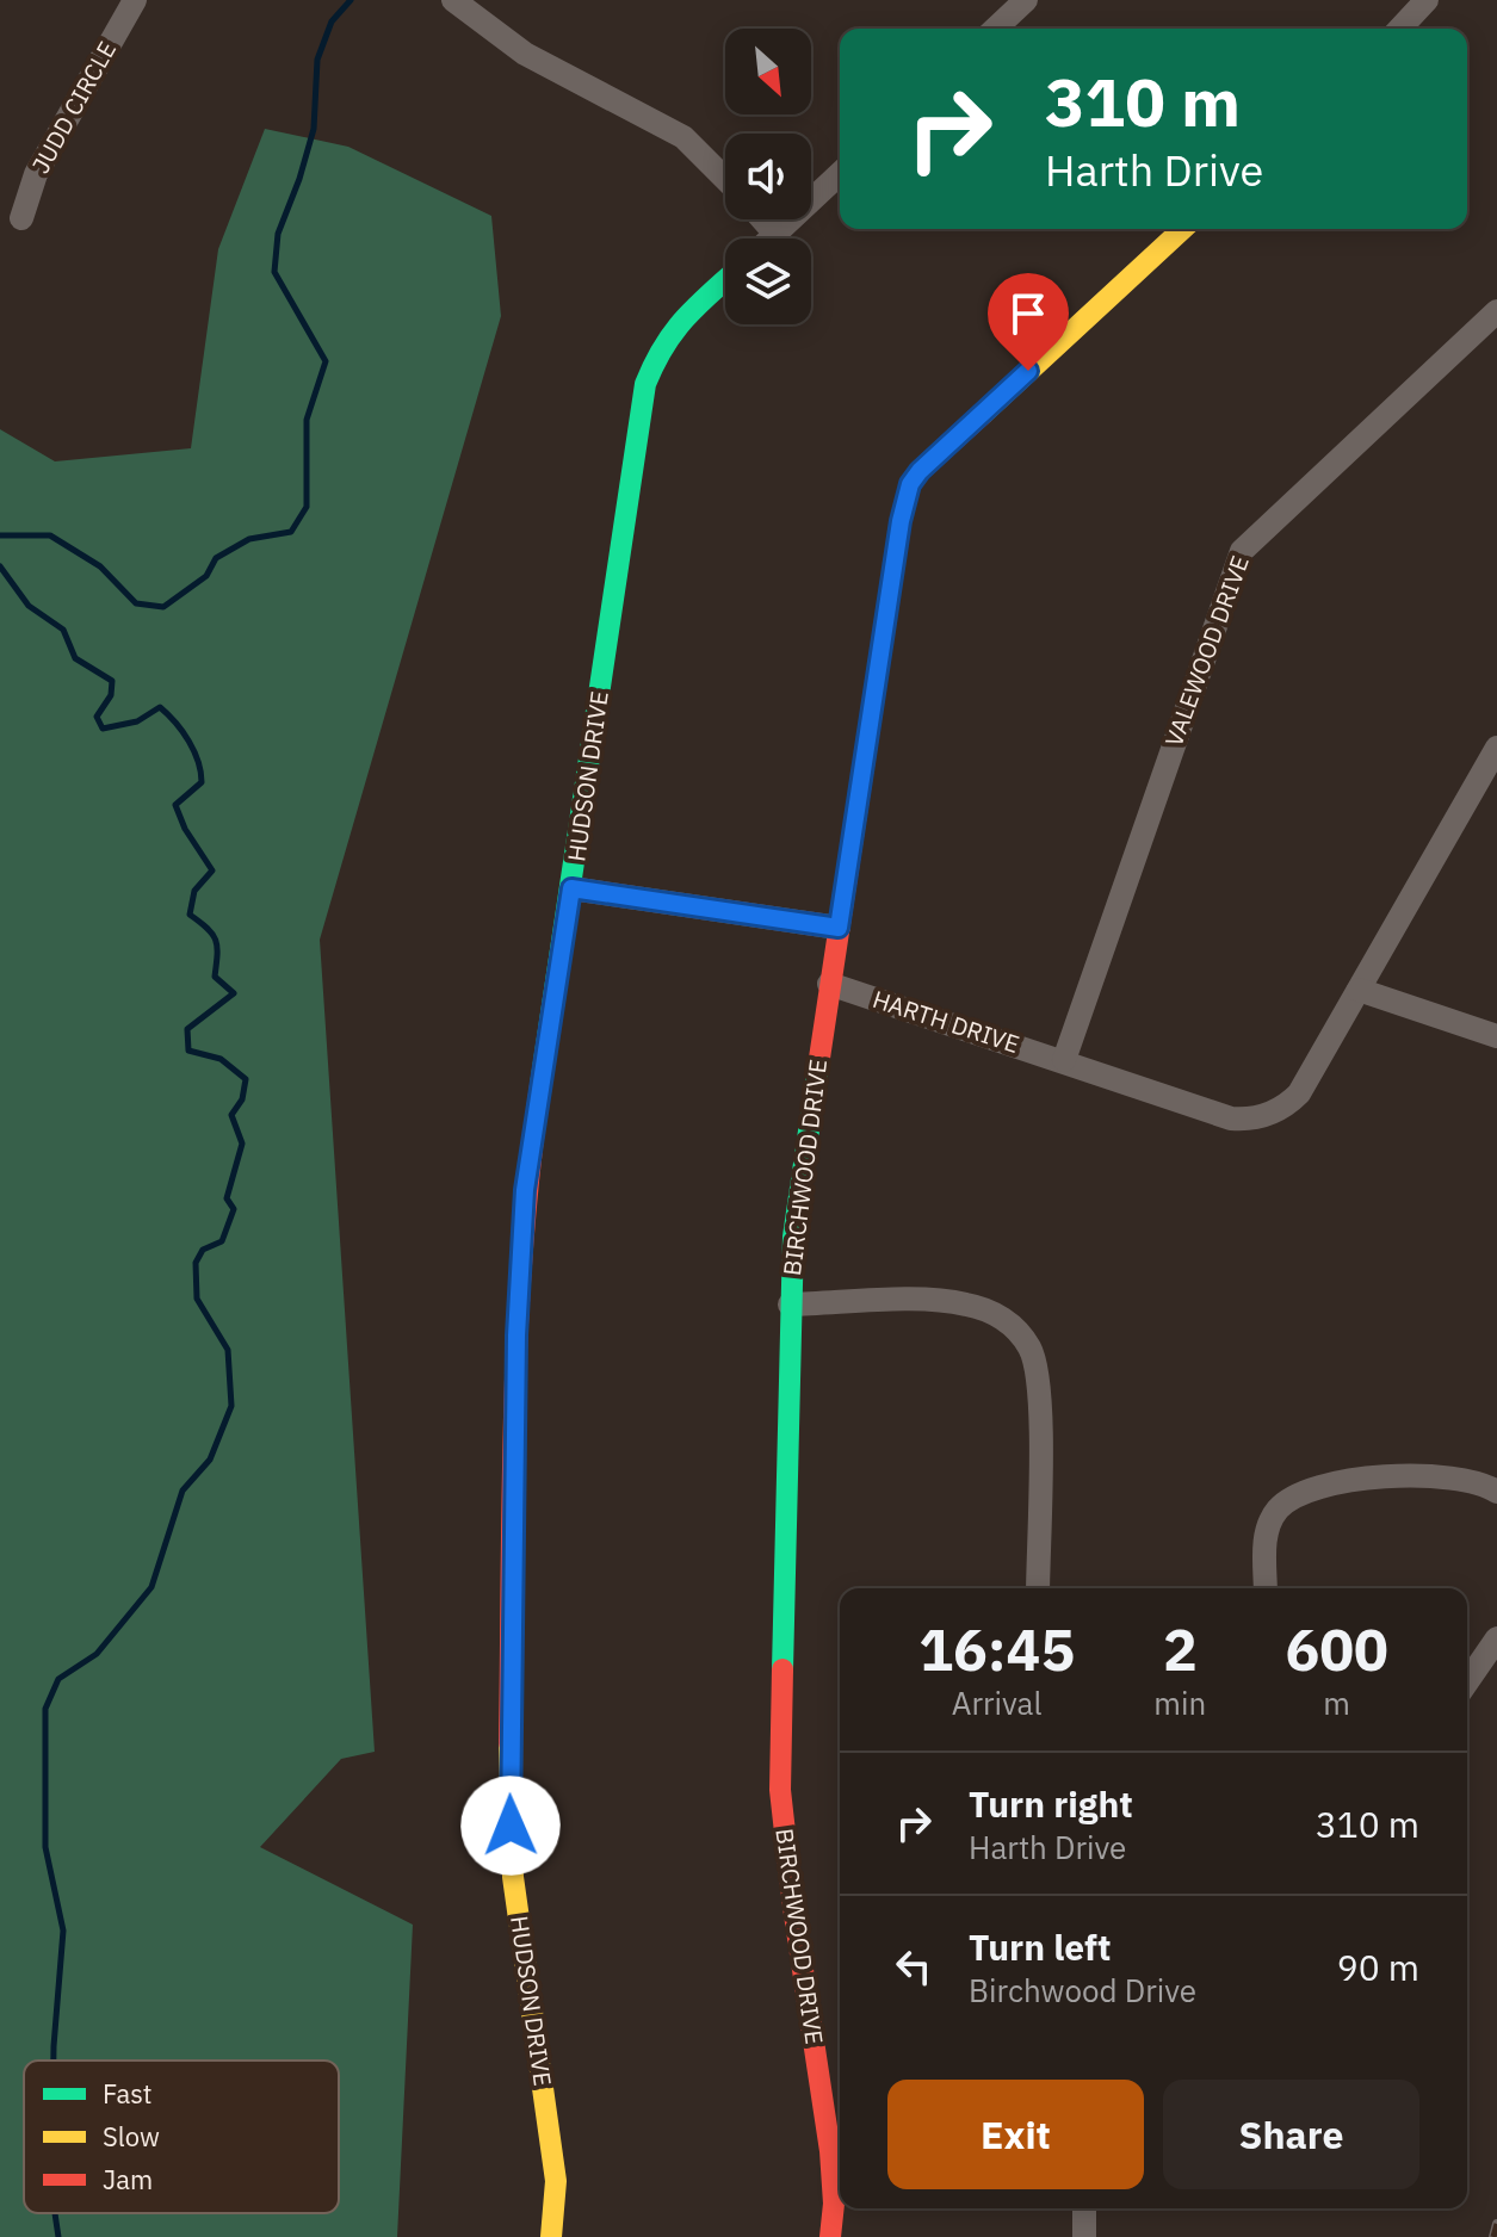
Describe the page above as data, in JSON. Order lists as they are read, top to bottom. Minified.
{"streets":{"street":["JUDD CIRCLE","VALEWOOD DRIVE","HUDSON DRIVE","HARTH DRIVE","BIRCHWOOD DRIVE"]},"crossings":[["VALEWOOD DRIVE","HARTH DRIVE"],["HARTH DRIVE","BIRCHWOOD DRIVE"]],"legend":["Fast","Slow","Jam"],"north":"bottom right","page":{"turn":["310 m","Harth Drive"],"eta":["16:45","Arrival","2","min","600","m"],"list":[{"name":"Turn right","note":"Harth Drive","value":"310 m"},{"name":"Turn left","note":"Birchwood Drive","value":"90 m"}],"buttons":["Exit","Share"]}}
